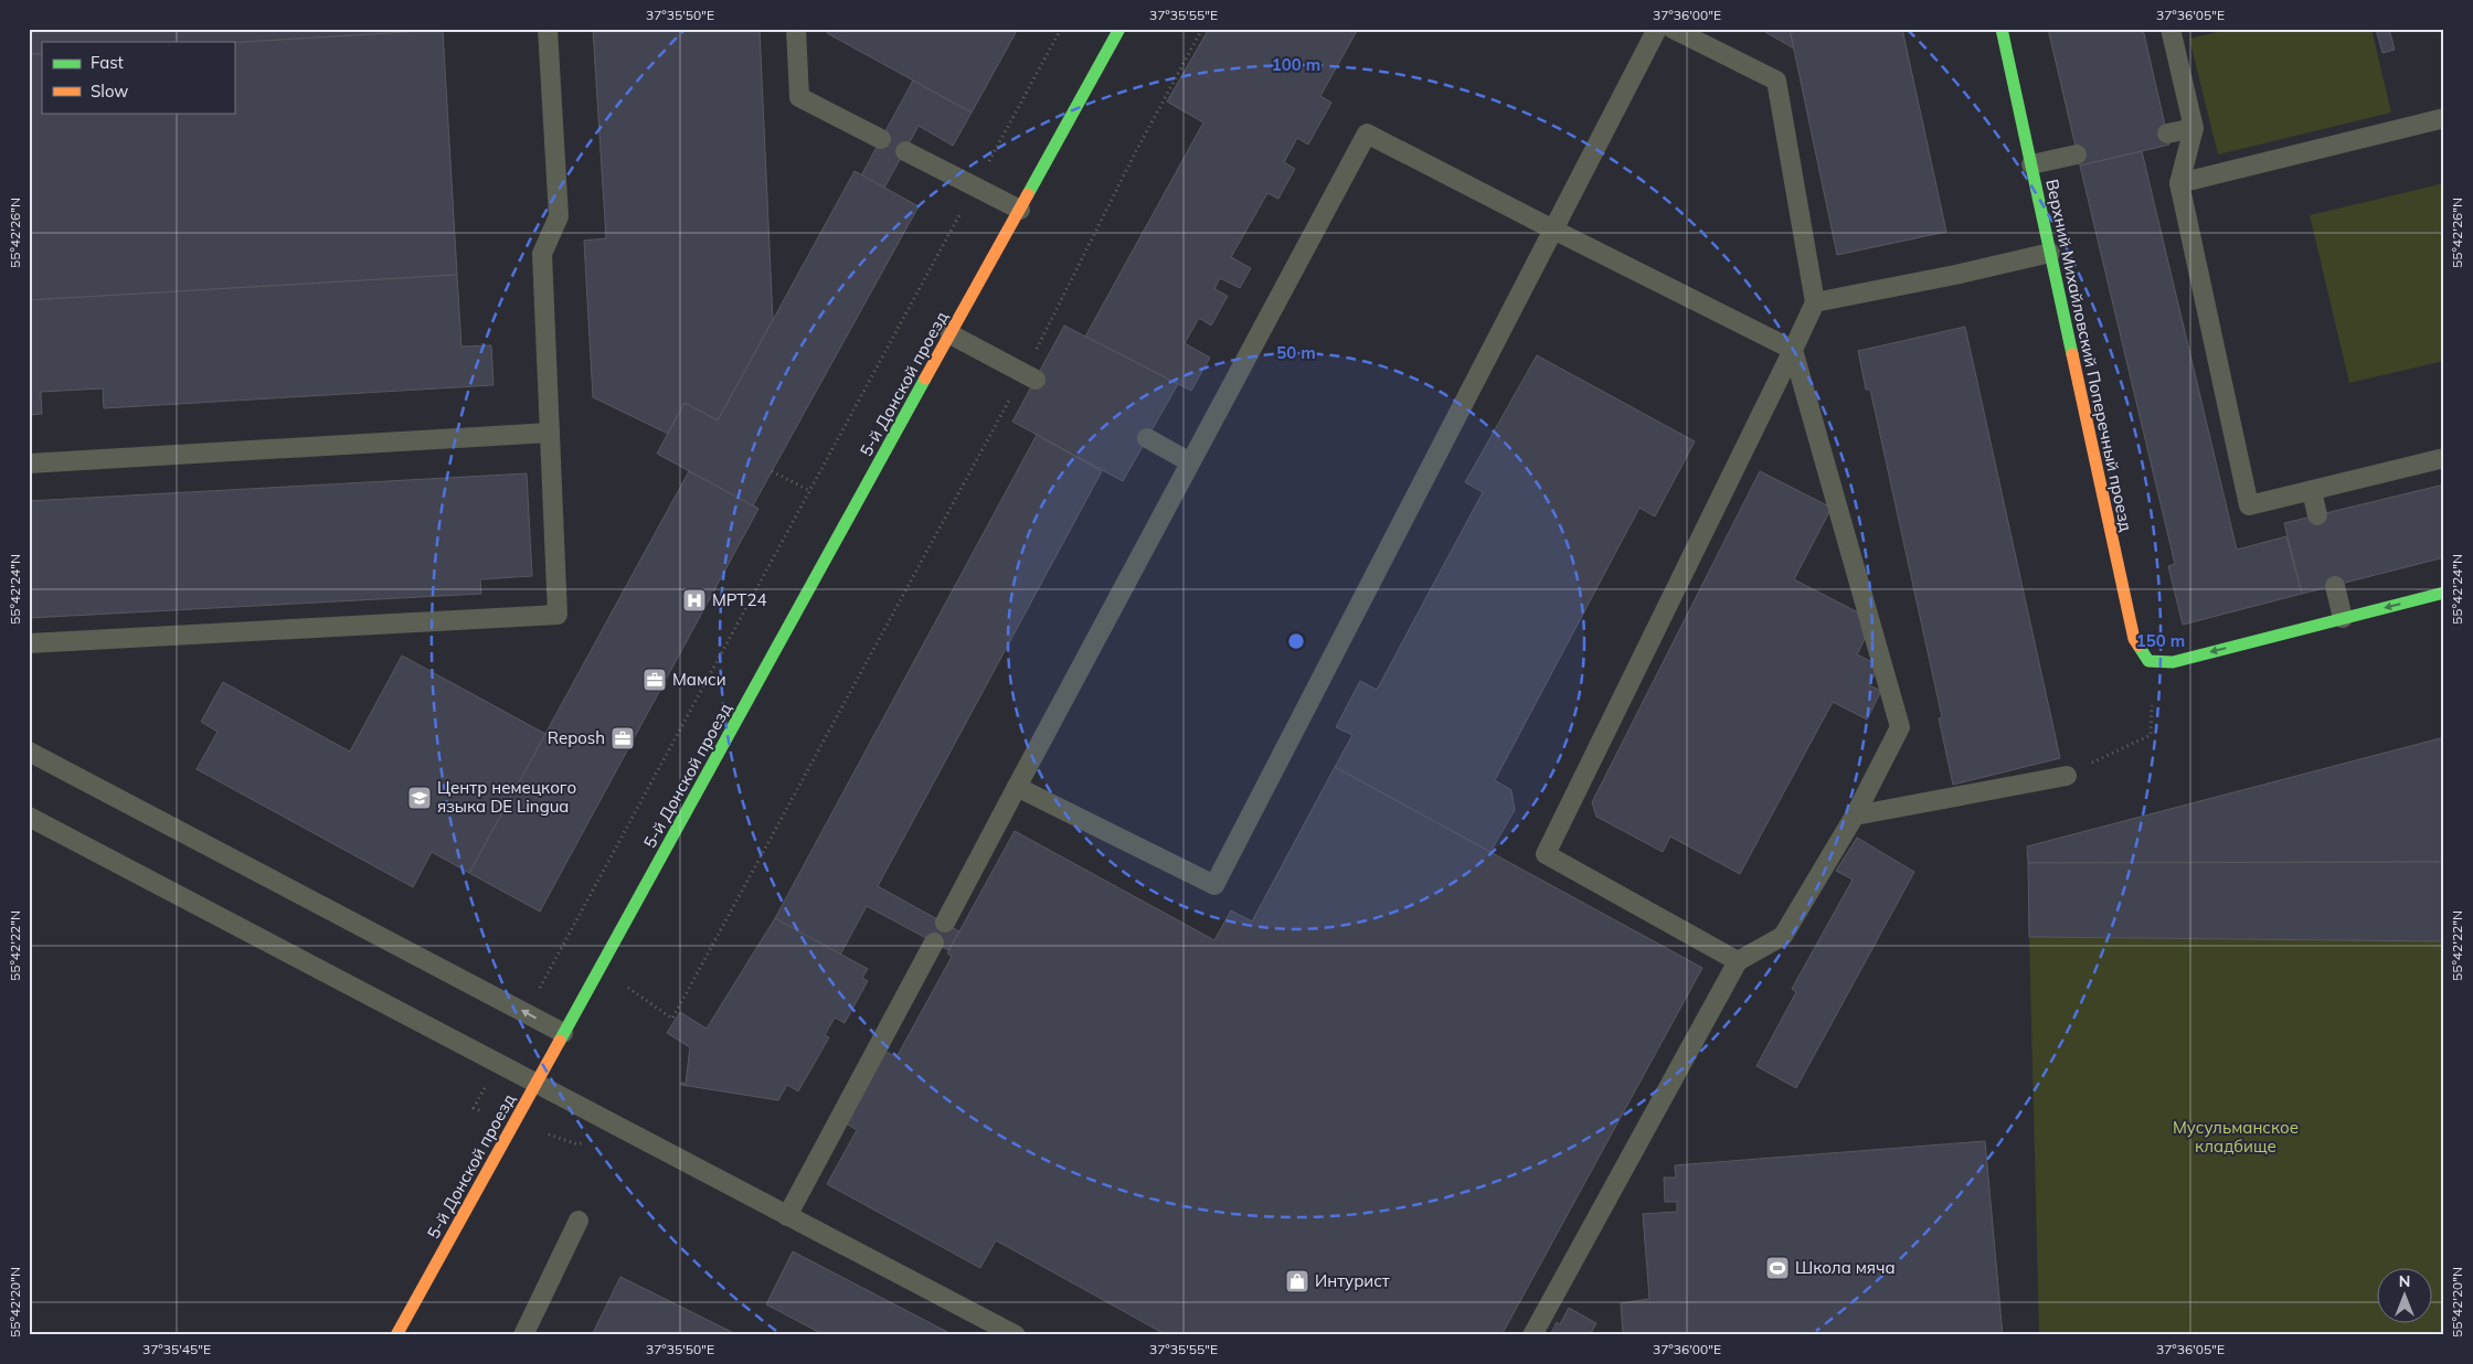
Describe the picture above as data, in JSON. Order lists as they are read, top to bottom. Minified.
{"streets":{"street":["Верхний Михайловский Поперечный проезд","5-й Донской проезд"]},"parks":["Мусульманское кладбище"],"places":{"hospital":["МРТ24"],"office":["Мамси","Reposh"],"school or university":["Центр немецкого языка DE Lingua"],"sports":["Школа мяча"],"shop":["Интурист"]},"legend":["Fast","Slow"],"north":"top","coordinates":["37°35'50\"E","37°35'55\"E","37°36'00\"E","37°36'05\"E","55°42'26\"N","55°42'24\"N","55°42'22\"N","55°42'20\"N","37°35'45\"E"],"rings":["100 m","50 m","150 m"]}
